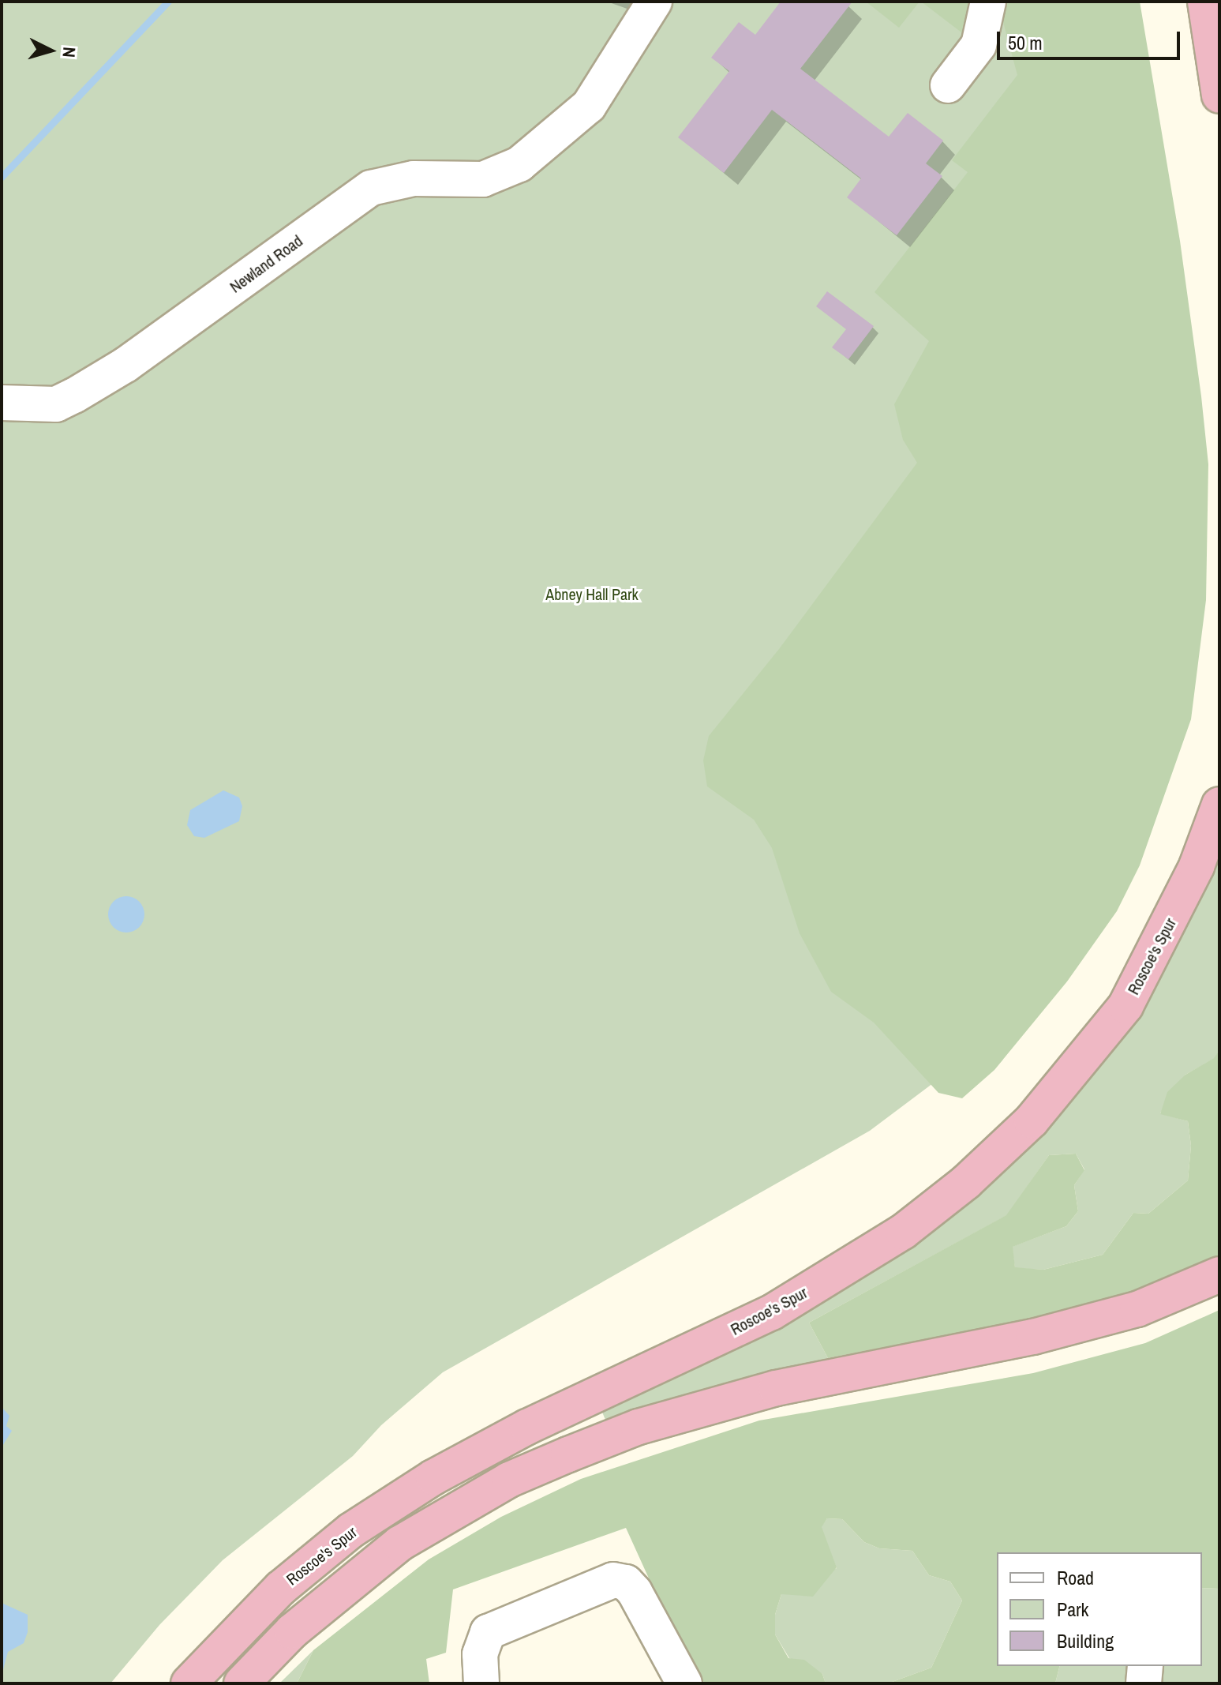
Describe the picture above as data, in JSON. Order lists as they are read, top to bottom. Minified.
{"streets":{"highway":["Roscoe's Spur"],"street":["Newland Road"]},"parks":["Abney Hall Park"],"legend":["Road","Park","Building"],"scale_bar":"50 m","north":"right"}
